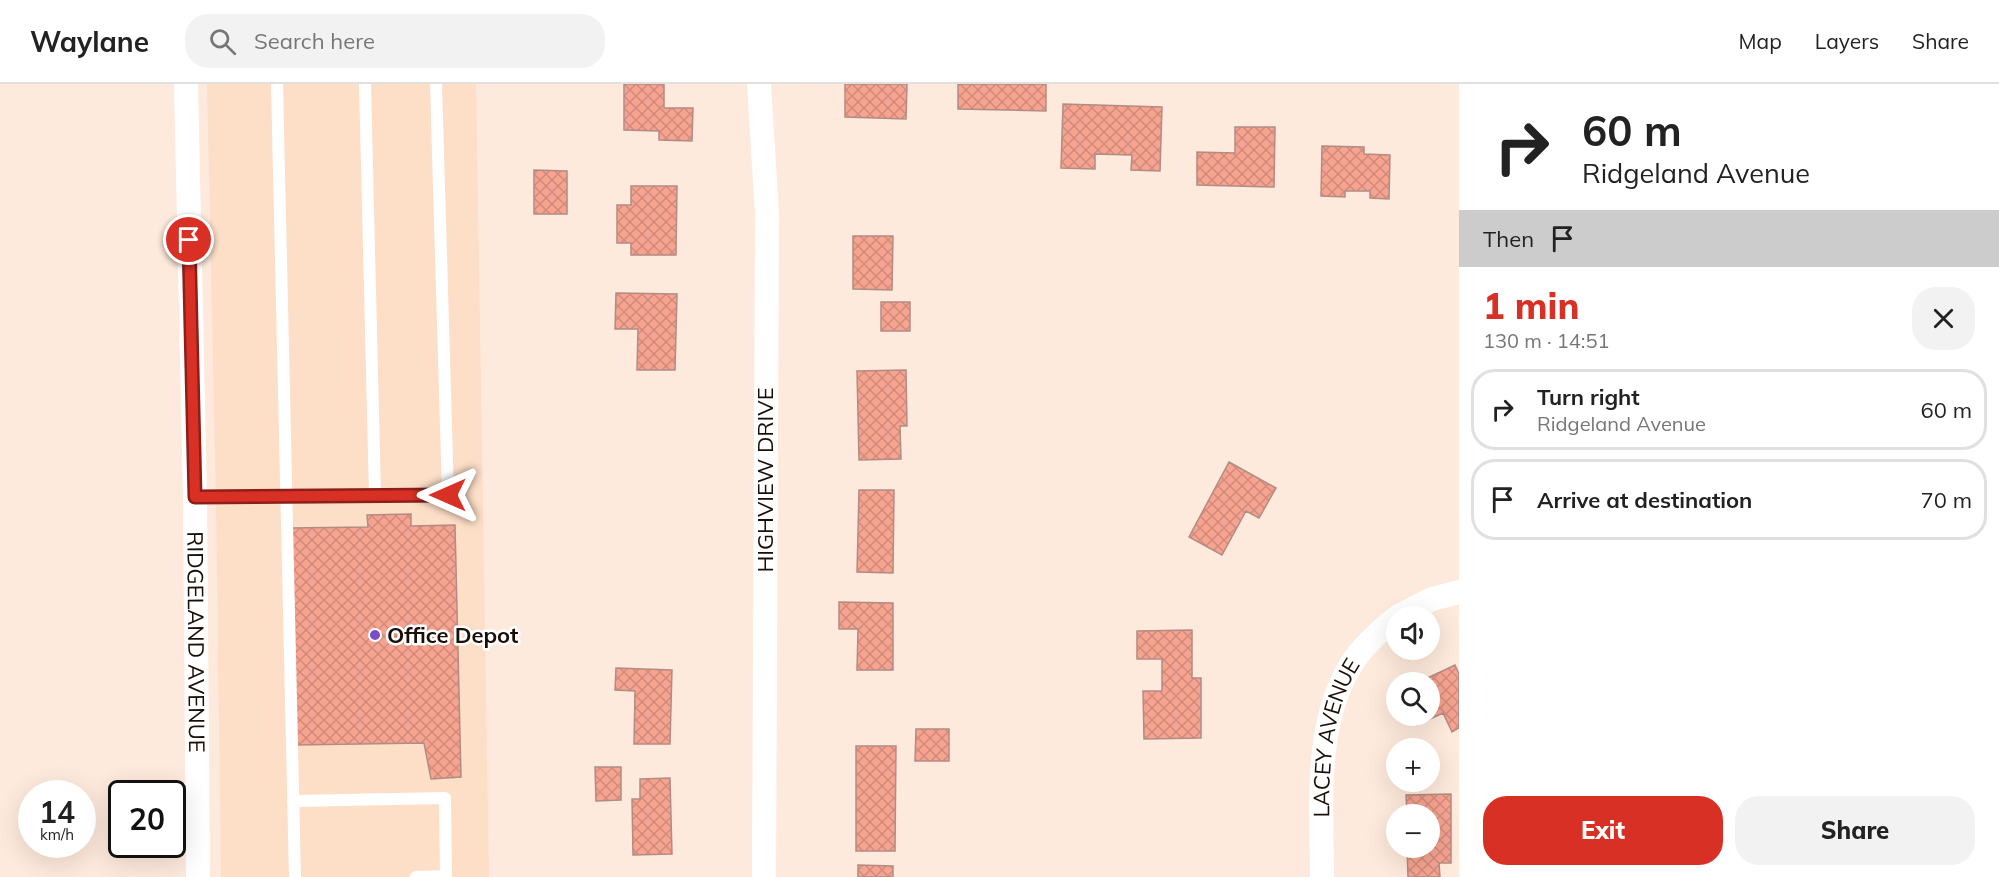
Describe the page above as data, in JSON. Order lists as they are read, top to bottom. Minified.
{"streets":{"street":["HIGHVIEW DRIVE","RIDGELAND AVENUE","LACEY AVENUE"]},"places":["Office Depot"],"page":{"header":"Waylane","search":"Search here","nav":["Map","Layers","Share"],"turn":["60 m","Ridgeland Avenue"],"then":"Then","heading":["1 min","130 m · 14:51"],"list":[{"name":"Turn right","note":"Ridgeland Avenue","value":"60 m"},{"name":"Arrive at destination","value":"70 m"}],"map_buttons":["+","−"],"speed":"14 km/h","limit":"20","buttons":["Exit","Share"]}}
